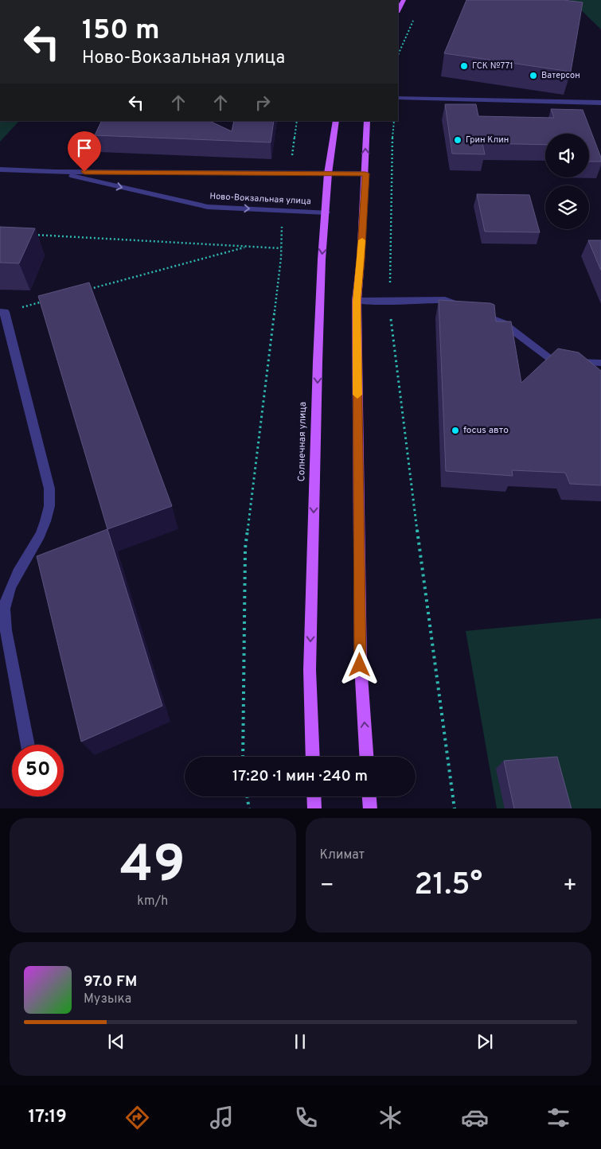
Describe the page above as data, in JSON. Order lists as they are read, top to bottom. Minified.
{"streets":{"main road":["Солнечная улица"],"street":["Ново-Вокзальная улица"]},"crossings":[["Ново-Вокзальная улица","Солнечная улица"]],"places":["ГСК №771","Ватерсон","Грин Клин","focus авто"],"page":{"turn":["150 m","Ново-Вокзальная улица"],"limit":"50","trip":"17:20 · 1 мин · 240 m","tile":[["49","km/h"],"Климат"],"heat":["−","21.5°","+"],"song":["97.0 FM","Музыка"],"tabs":"17:19"}}
